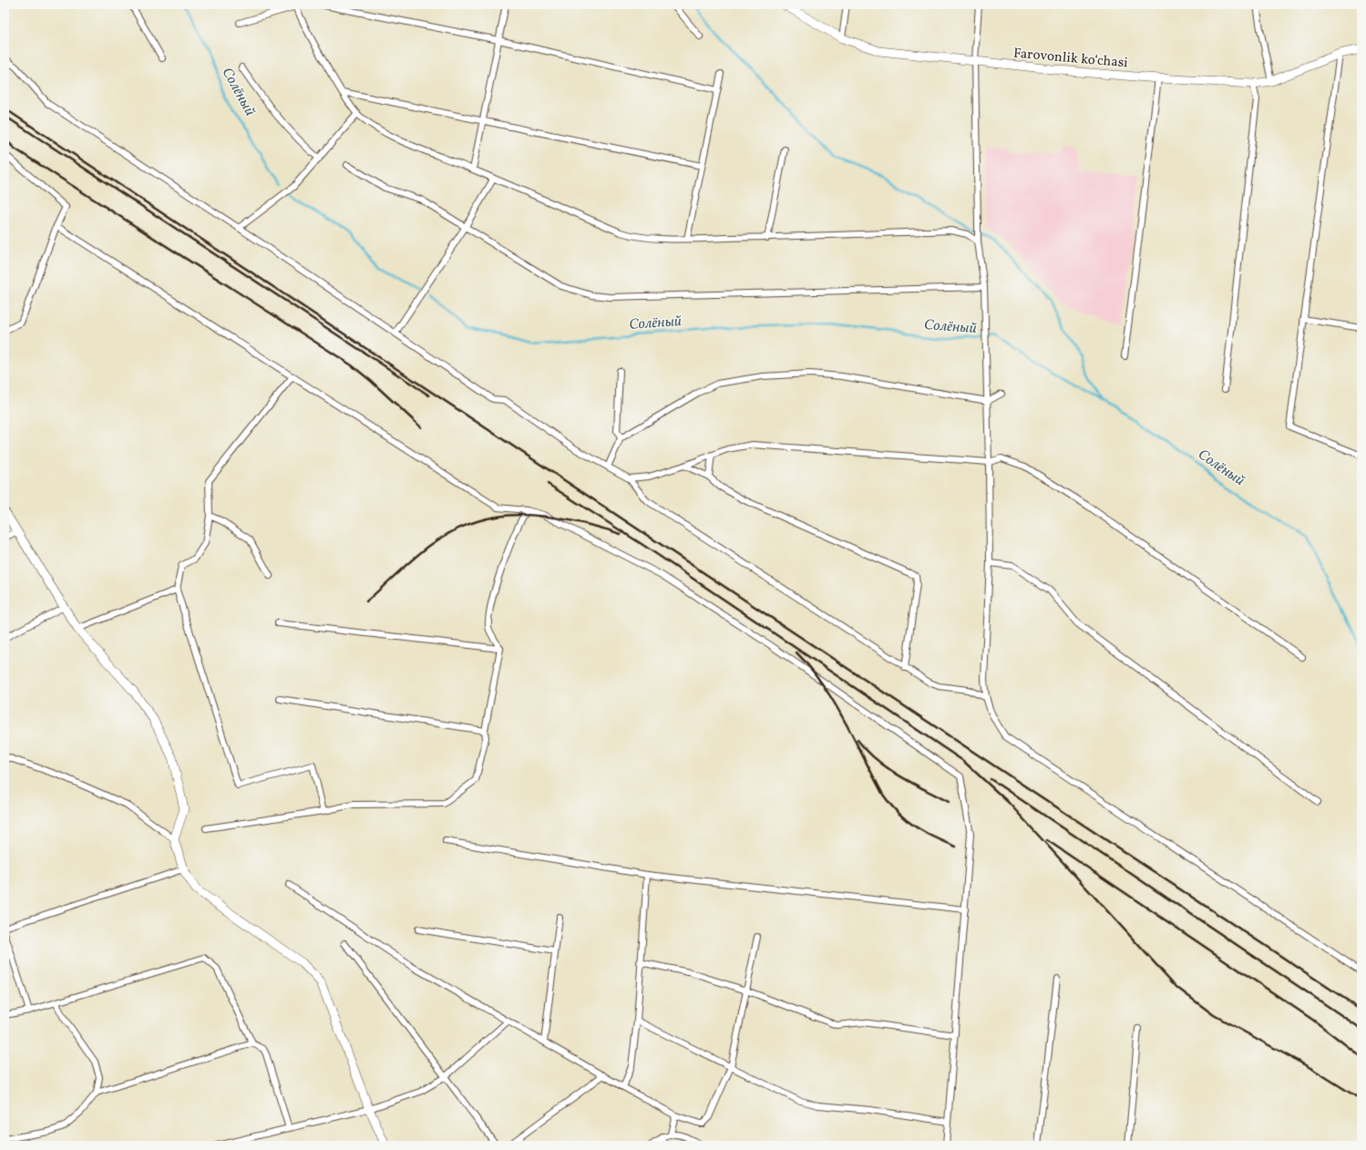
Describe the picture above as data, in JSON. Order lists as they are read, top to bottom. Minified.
{"streets":{"street":["Farovonlik koʻchasi"]},"water":["Солёный"]}
